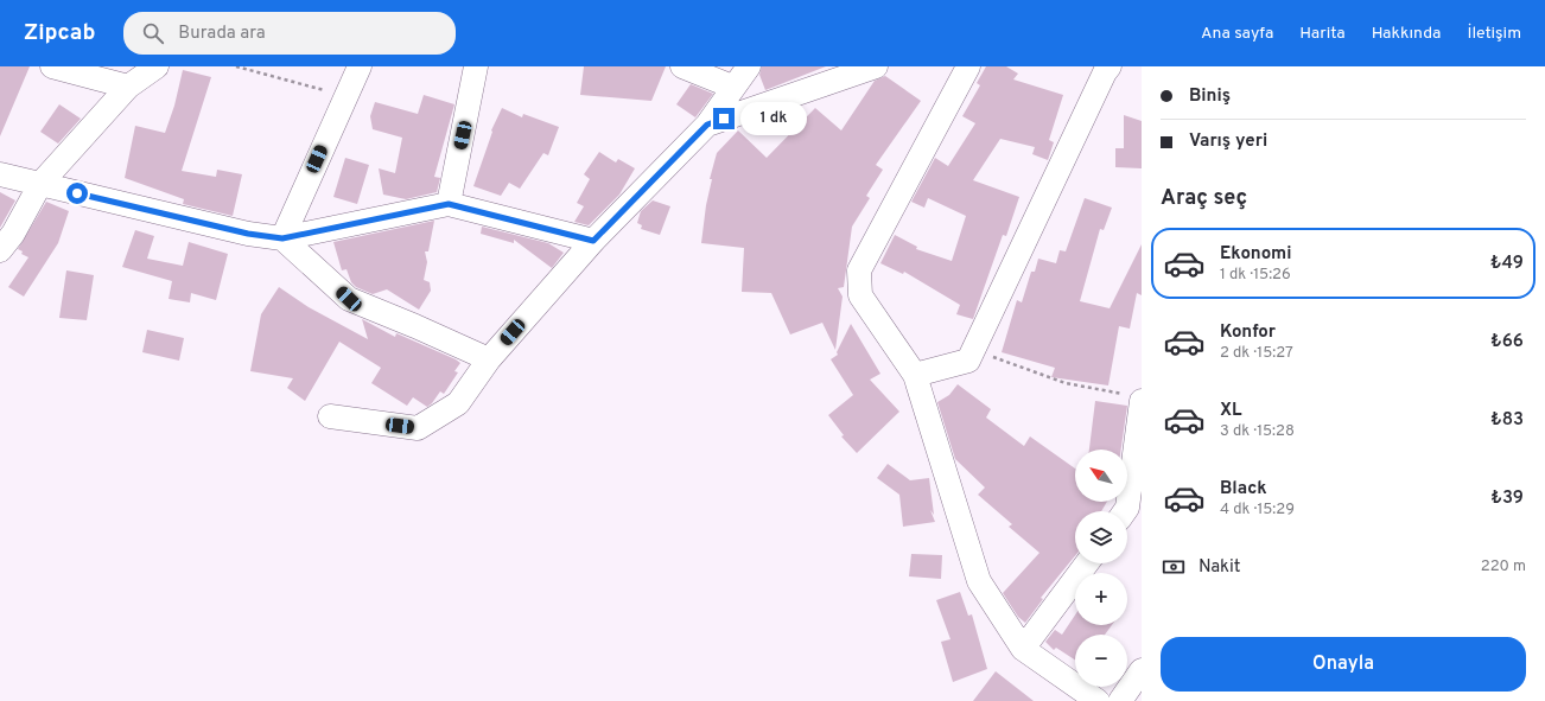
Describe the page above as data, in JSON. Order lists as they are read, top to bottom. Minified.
{"north":"top left","page":{"header":"Zipcab","search":"Burada ara","nav":["Ana sayfa","Harita","Hakkında","İletişim"],"banner":["Biniş","Varış yeri"],"bubble":"1 dk","heading":"Araç seç","list":[{"name":"Ekonomi","note":"1 dk · 15:26","value":"₺49"},{"name":"Konfor","note":"2 dk · 15:27","value":"₺66"},{"name":"XL","note":"3 dk · 15:28","value":"₺83"},{"name":"Black","note":"4 dk · 15:29","value":"₺39"}],"map_buttons":["+","−"],"pay":["Nakit","220 m"],"buttons":"Onayla"}}
